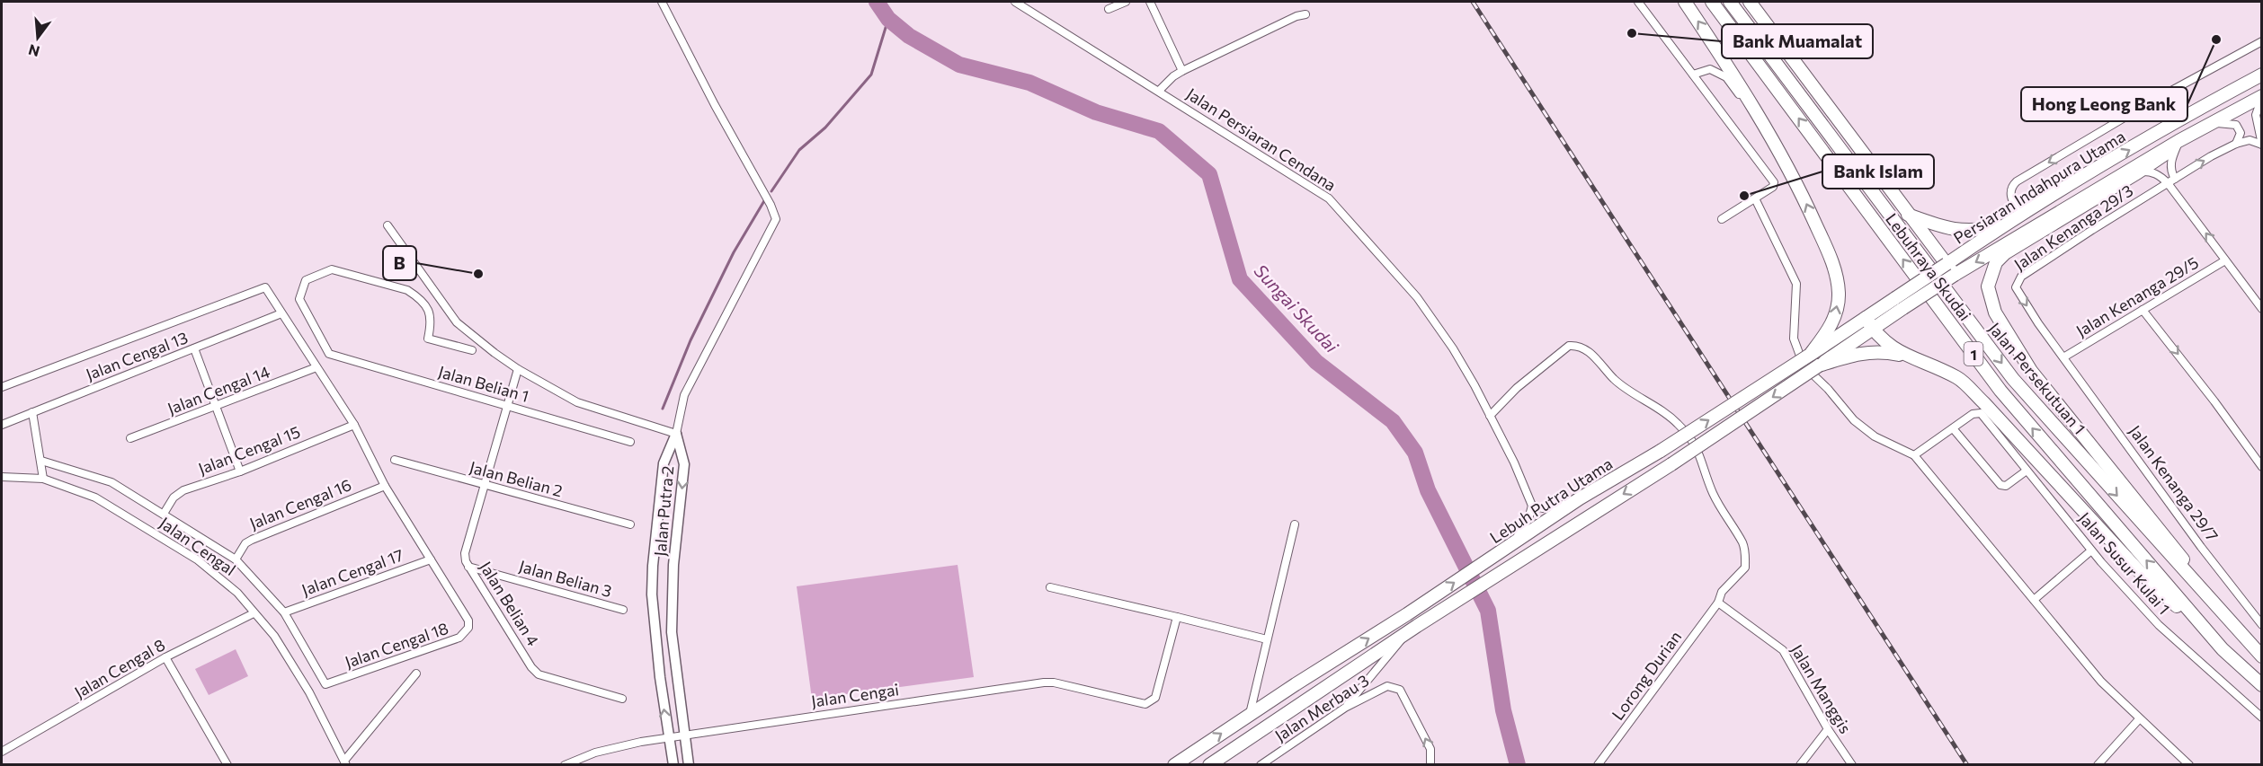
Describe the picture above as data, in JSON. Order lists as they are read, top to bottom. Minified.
{"streets":{"main road":["Persiaran Indahpura Utama","Lebuhraya Skudai","1","Jalan Persekutuan 1","Lebuh Putra Utama"],"street":["Jalan Persiaran Cendana","Jalan Kenanga 29/3","Jalan Kenanga 29/5","Jalan Cengal 13","Jalan Belian 1","Jalan Cengal 14","Jalan Cengal 15","Jalan Belian 2","Jalan Kenanga 29/7","Jalan Cengal 16","Jalan Putra 2","Jalan Cengal","Jalan Susur Kulai 1","Jalan Cengal 17","Jalan Belian 3","Jalan Belian 4","Jalan Cengal 18","Jalan Cengal 8","Lorong Durian","Jalan Manggis","Jalan Cengai","Jalan Merbau 3"]},"crossings":[["Persiaran Indahpura Utama","Lebuh Putra Utama"],["Jalan Kenanga 29/3","Jalan Kenanga 29/5"],["Jalan Kenanga 29/3","Jalan Kenanga 29/7"],["Jalan Kenanga 29/5","Jalan Kenanga 29/7"],["Jalan Belian 1","Jalan Belian 4"],["Jalan Belian 2","Jalan Belian 4"],["Jalan Putra 2","Jalan Cengai"],["Jalan Cengal","Jalan Cengal 8"],["Jalan Cengal 17","Jalan Cengal 18"],["Jalan Belian 3","Jalan Belian 4"],["Lorong Durian","Jalan Manggis"]],"water":["Sungai Skudai"],"places":["Bank Muamalat","Hong Leong Bank","Bank Islam","B"],"north":"bottom"}
